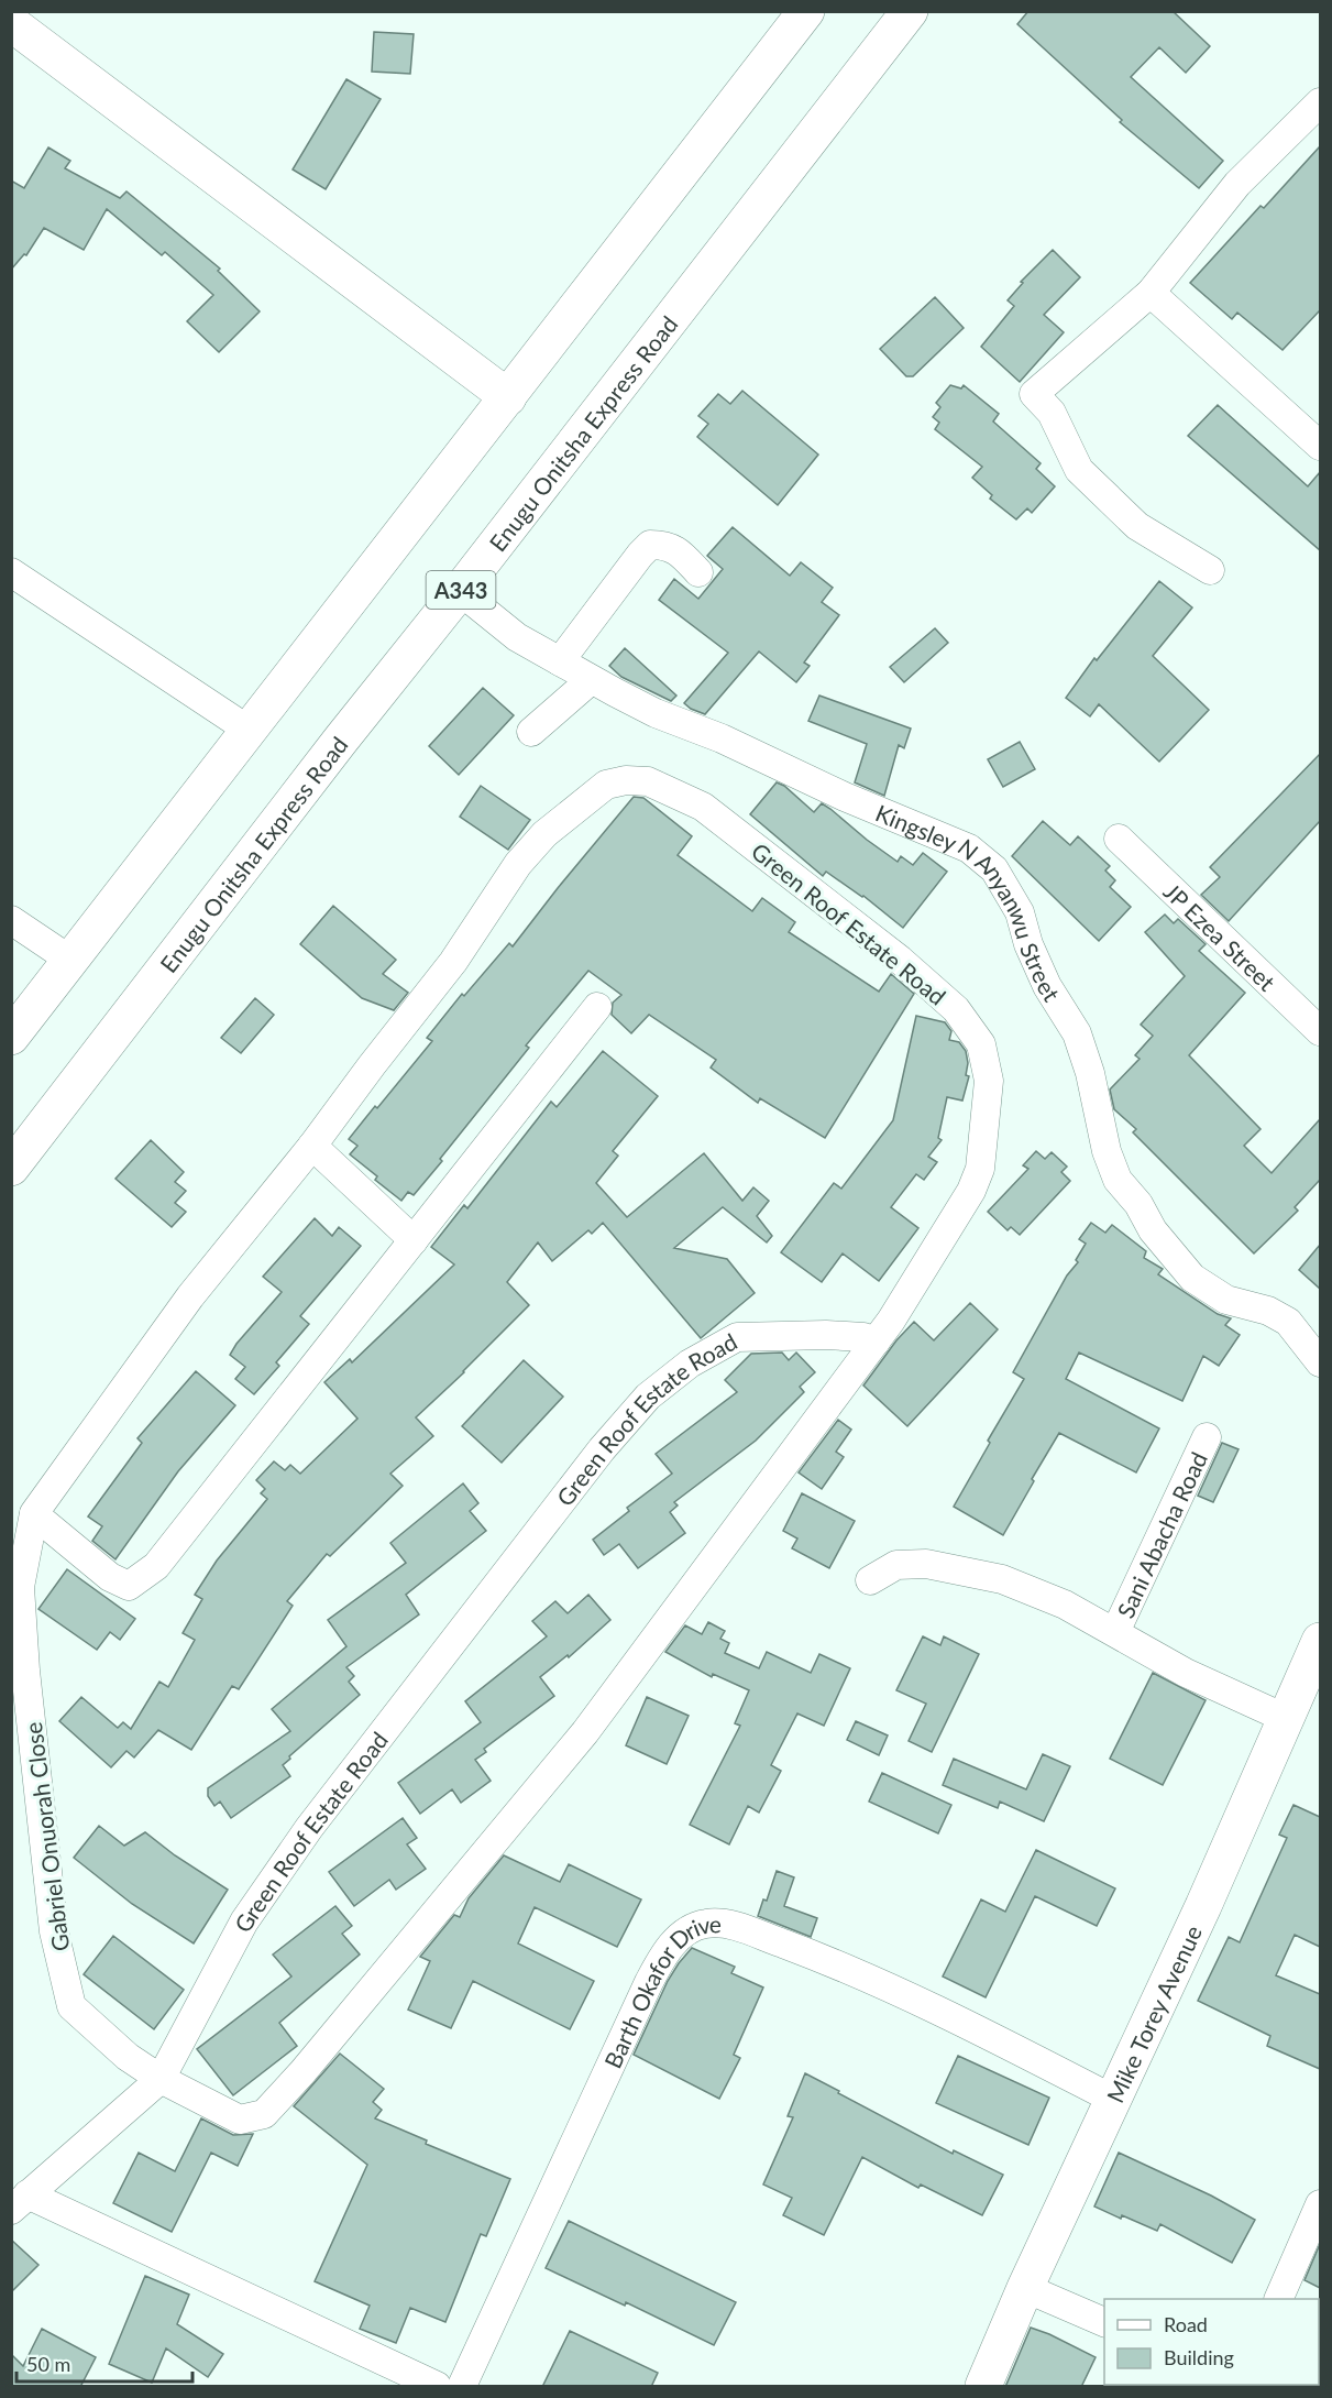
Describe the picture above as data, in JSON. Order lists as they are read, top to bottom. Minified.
{"streets":{"main road":["Enugu Onitsha Express Road","A343","Mike Torey Avenue"],"street":["Kingsley N Anyanwu Street","Green Roof Estate Road","JP Ezea Street","Sani Abacha Road","Gabriel Onuorah Close","Barth Okafor Drive"]},"crossings":[["Enugu Onitsha Express Road","Kingsley N Anyanwu Street"],["Green Roof Estate Road","Gabriel Onuorah Close"],["Barth Okafor Drive","Mike Torey Avenue"]],"legend":["Road","Building"],"scale_bar":"50 m"}
